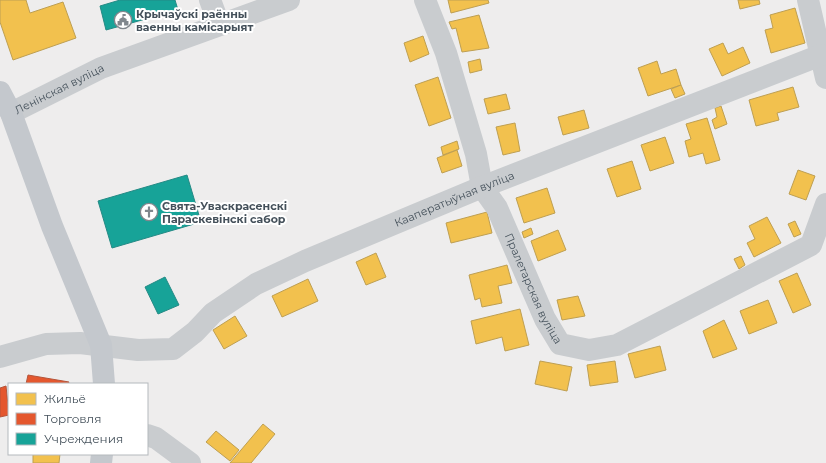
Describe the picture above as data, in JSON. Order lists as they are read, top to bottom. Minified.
{"streets":{"main road":["Ленінская вуліца"],"street":["Кааператыўная вуліца","Пралетарская вуліца"]},"crossings":[["Ленінская вуліца","Кааператыўная вуліца"],["Кааператыўная вуліца","Пралетарская вуліца"]],"places":{"public building":["Крычаўскі раённы ваенны камісарыят"],"church":["Свята-Уваскрасенскі Параскевінскі сабор"]},"legend":["Жильё","Торговля","Учреждения"]}
